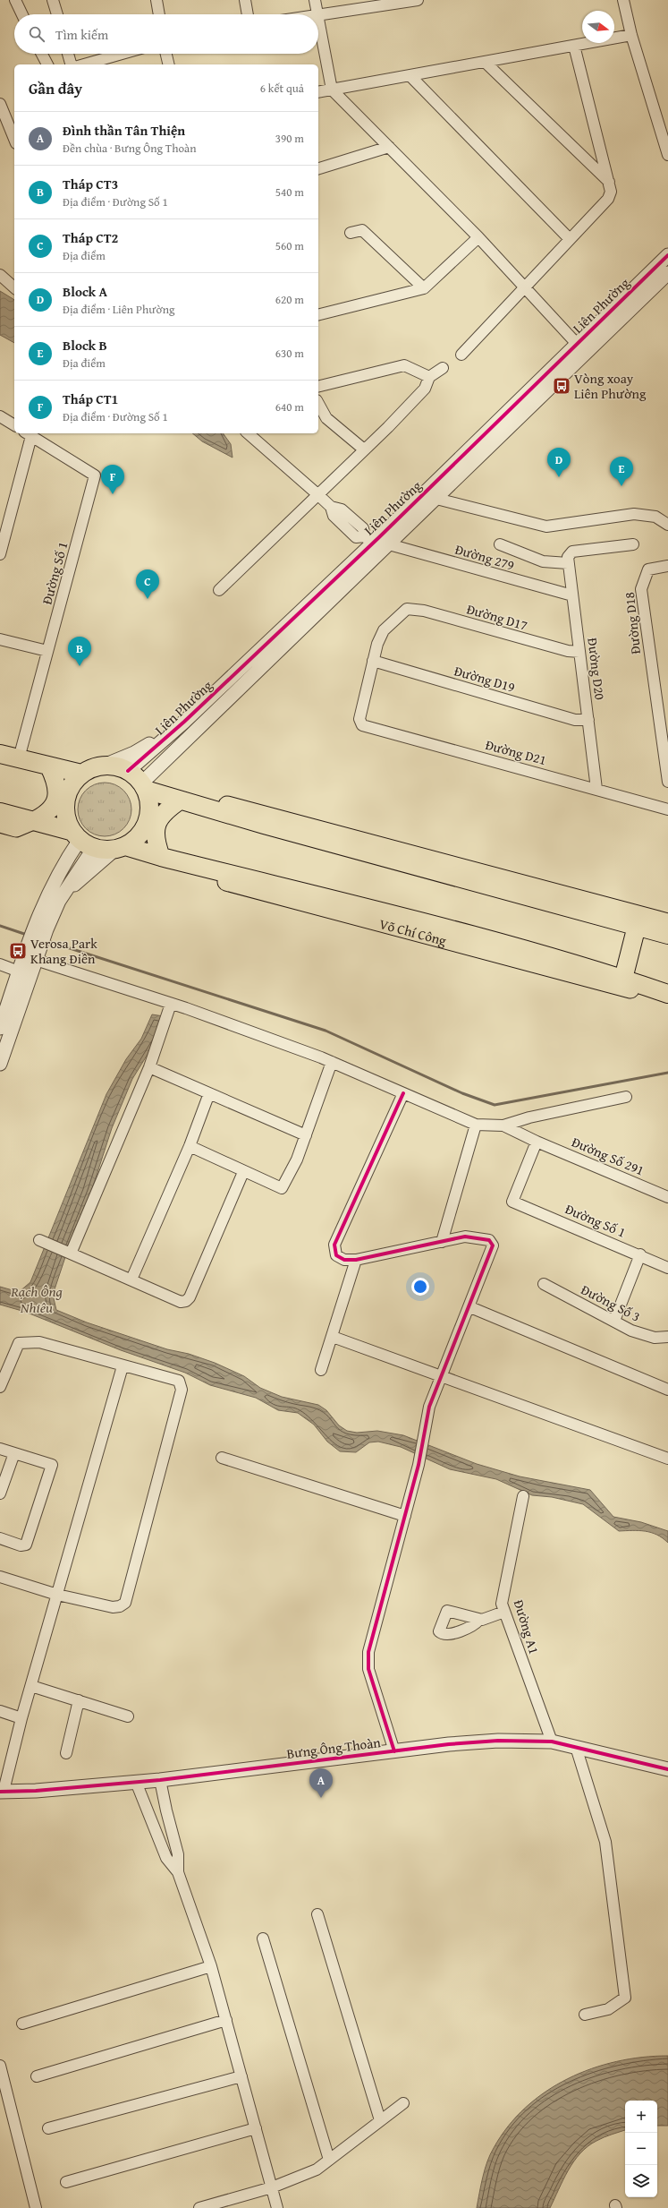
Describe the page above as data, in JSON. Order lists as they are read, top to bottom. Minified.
{"streets":{"highway":["Võ Chí Công"],"street":["Liên Phường","Đường 279","Đường Số 1","Đường D17","Đường D18","Đường D20","Đường D19","Đường D21","Đường Số 291","Đường Số 3","Đường A1","Bưng Ông Thoàn"]},"crossings":[["Liên Phường","Đường 279"],["Liên Phường","Võ Chí Công"],["Đường 279","Đường D20"],["Đường Số 1","Đường Số 291"],["Đường D17","Đường D20"],["Đường D17","Đường D19"],["Đường D17","Đường D21"],["Đường D20","Đường D19"],["Đường D20","Đường D21"],["Đường D19","Đường D21"],["Đường A1","Bưng Ông Thoàn"]],"water":["Rạch Ông Nhiêu"],"places":{"bus stop":["Vòng xoay Liên Phường","Verosa Park Khang Điền"]},"north":"right","page":{"search":"Tìm kiếm","heading":["Gần đây","6 kết quả"],"list":[{"mark":"A","name":"Đình thần Tân Thiện","note":"Đền chùa · Bưng Ông Thoàn","value":"390 m"},{"mark":"B","name":"Tháp CT3","note":"Địa điểm · Đường Số 1","value":"540 m"},{"mark":"C","name":"Tháp CT2","note":"Địa điểm","value":"560 m"},{"mark":"D","name":"Block A","note":"Địa điểm · Liên Phường","value":"620 m"},{"mark":"E","name":"Block B","note":"Địa điểm","value":"630 m"},{"mark":"F","name":"Tháp CT1","note":"Địa điểm · Đường Số 1","value":"640 m"}],"pins":["D","E","F","C","B","A"],"map_buttons":["+","−"]}}
